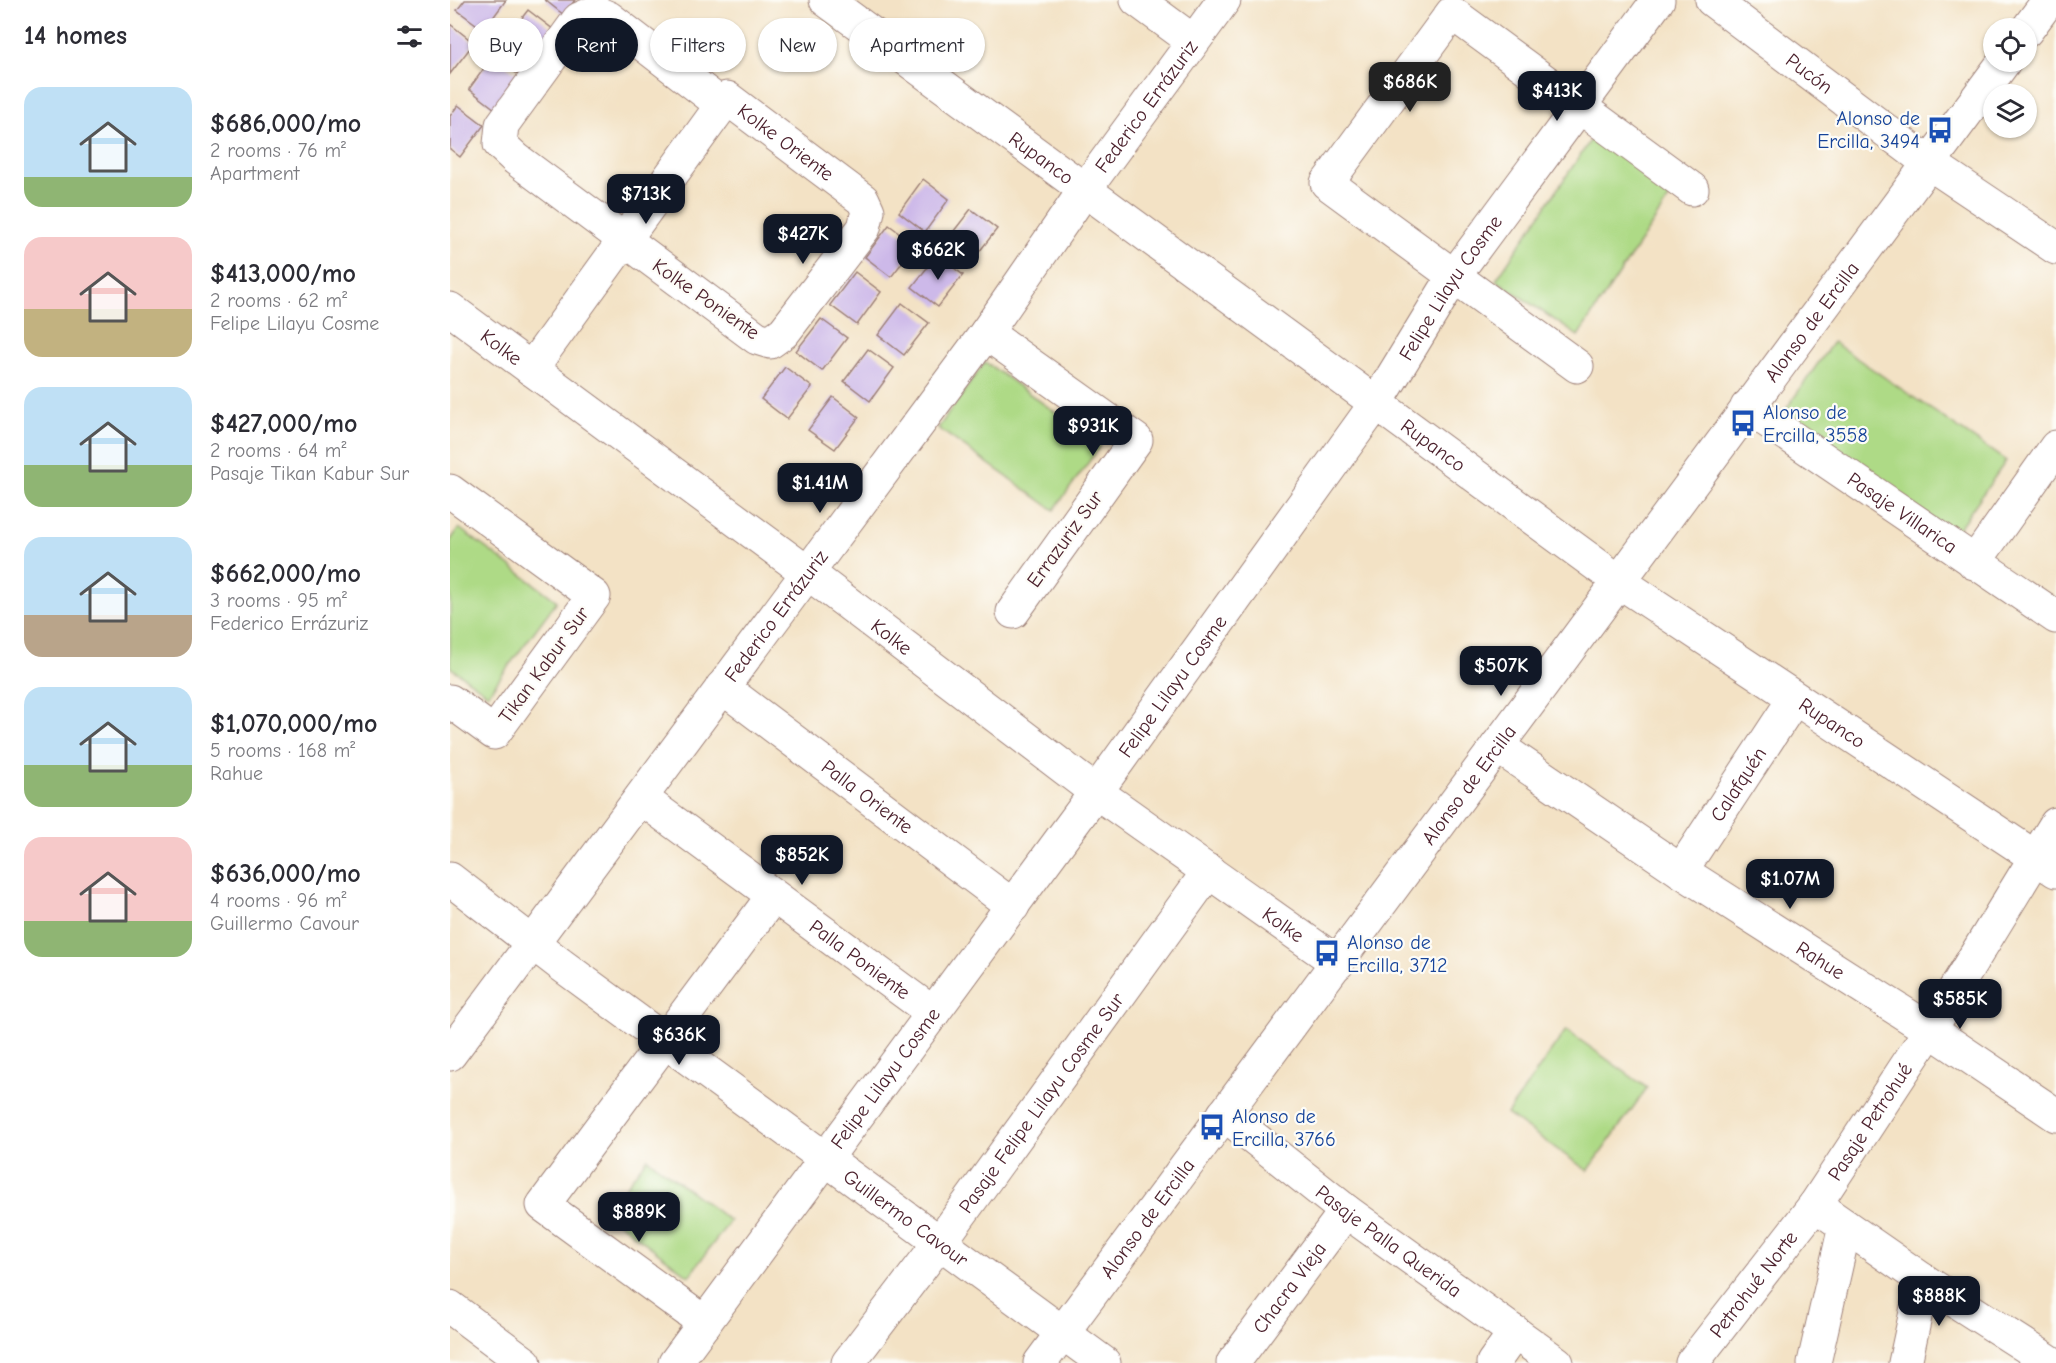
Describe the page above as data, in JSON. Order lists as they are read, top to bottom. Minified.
{"streets":{"street":["Pucón","Federico Errázuriz","Kolke Oriente","Rupanco","Felipe Lilayu Cosme","Kolke Poniente","Alonso de Ercilla","Kolke","Pasaje Villarica","Errazuriz Sur","Tikan Kabur Sur","Calafquén","Palla Oriente","Palla Poniente","Rahue","Pasaje Felipe Lilayu Cosme Sur","Pasaje Petrohué","Guillermo Cavour","Pasaje Palla Querida","Petrohué Norte","Chacra Vieja"]},"crossings":[["Pucón","Alonso de Ercilla"],["Federico Errázuriz","Rupanco"],["Federico Errázuriz","Kolke"],["Federico Errázuriz","Errazuriz Sur"],["Federico Errázuriz","Palla Oriente"],["Federico Errázuriz","Palla Poniente"],["Federico Errázuriz","Guillermo Cavour"],["Kolke Oriente","Kolke Poniente"],["Rupanco","Felipe Lilayu Cosme"],["Rupanco","Alonso de Ercilla"],["Rupanco","Calafquén"],["Rupanco","Pasaje Petrohué"],["Felipe Lilayu Cosme","Kolke"],["Felipe Lilayu Cosme","Palla Oriente"],["Felipe Lilayu Cosme","Palla Poniente"],["Felipe Lilayu Cosme","Guillermo Cavour"],["Alonso de Ercilla","Kolke"],["Alonso de Ercilla","Pasaje Villarica"],["Alonso de Ercilla","Rahue"],["Alonso de Ercilla","Guillermo Cavour"],["Alonso de Ercilla","Pasaje Palla Querida"],["Kolke","Pasaje Felipe Lilayu Cosme Sur"],["Calafquén","Rahue"],["Rahue","Pasaje Petrohué"],["Pasaje Felipe Lilayu Cosme Sur","Guillermo Cavour"],["Pasaje Petrohué","Petrohué Norte"],["Pasaje Palla Querida","Chacra Vieja"]],"places":{"bus stop":["Alonso de Ercilla, 3494","Alonso de Ercilla, 3558","Alonso de Ercilla, 3712","Alonso de Ercilla, 3766"]},"page":{"heading":"14 homes","chip":["Buy","Rent","Filters","New","Apartment"],"price":["$686K","$413K","$713K","$427K","$662K","$931K","$1.41M","$507K","$852K","$1.07M","$585K","$636K","$889K","$888K"],"list":[{"name":"$686,000/mo","note":"2 rooms · 76 m² · Apartment"},{"name":"$413,000/mo","note":"2 rooms · 62 m² · Felipe Lilayu Cosme"},{"name":"$427,000/mo","note":"2 rooms · 64 m² · Pasaje Tikan Kabur Sur"},{"name":"$662,000/mo","note":"3 rooms · 95 m² · Federico Errázuriz"},{"name":"$1,070,000/mo","note":"5 rooms · 168 m² · Rahue"},{"name":"$636,000/mo","note":"4 rooms · 96 m² · Guillermo Cavour"}]}}
